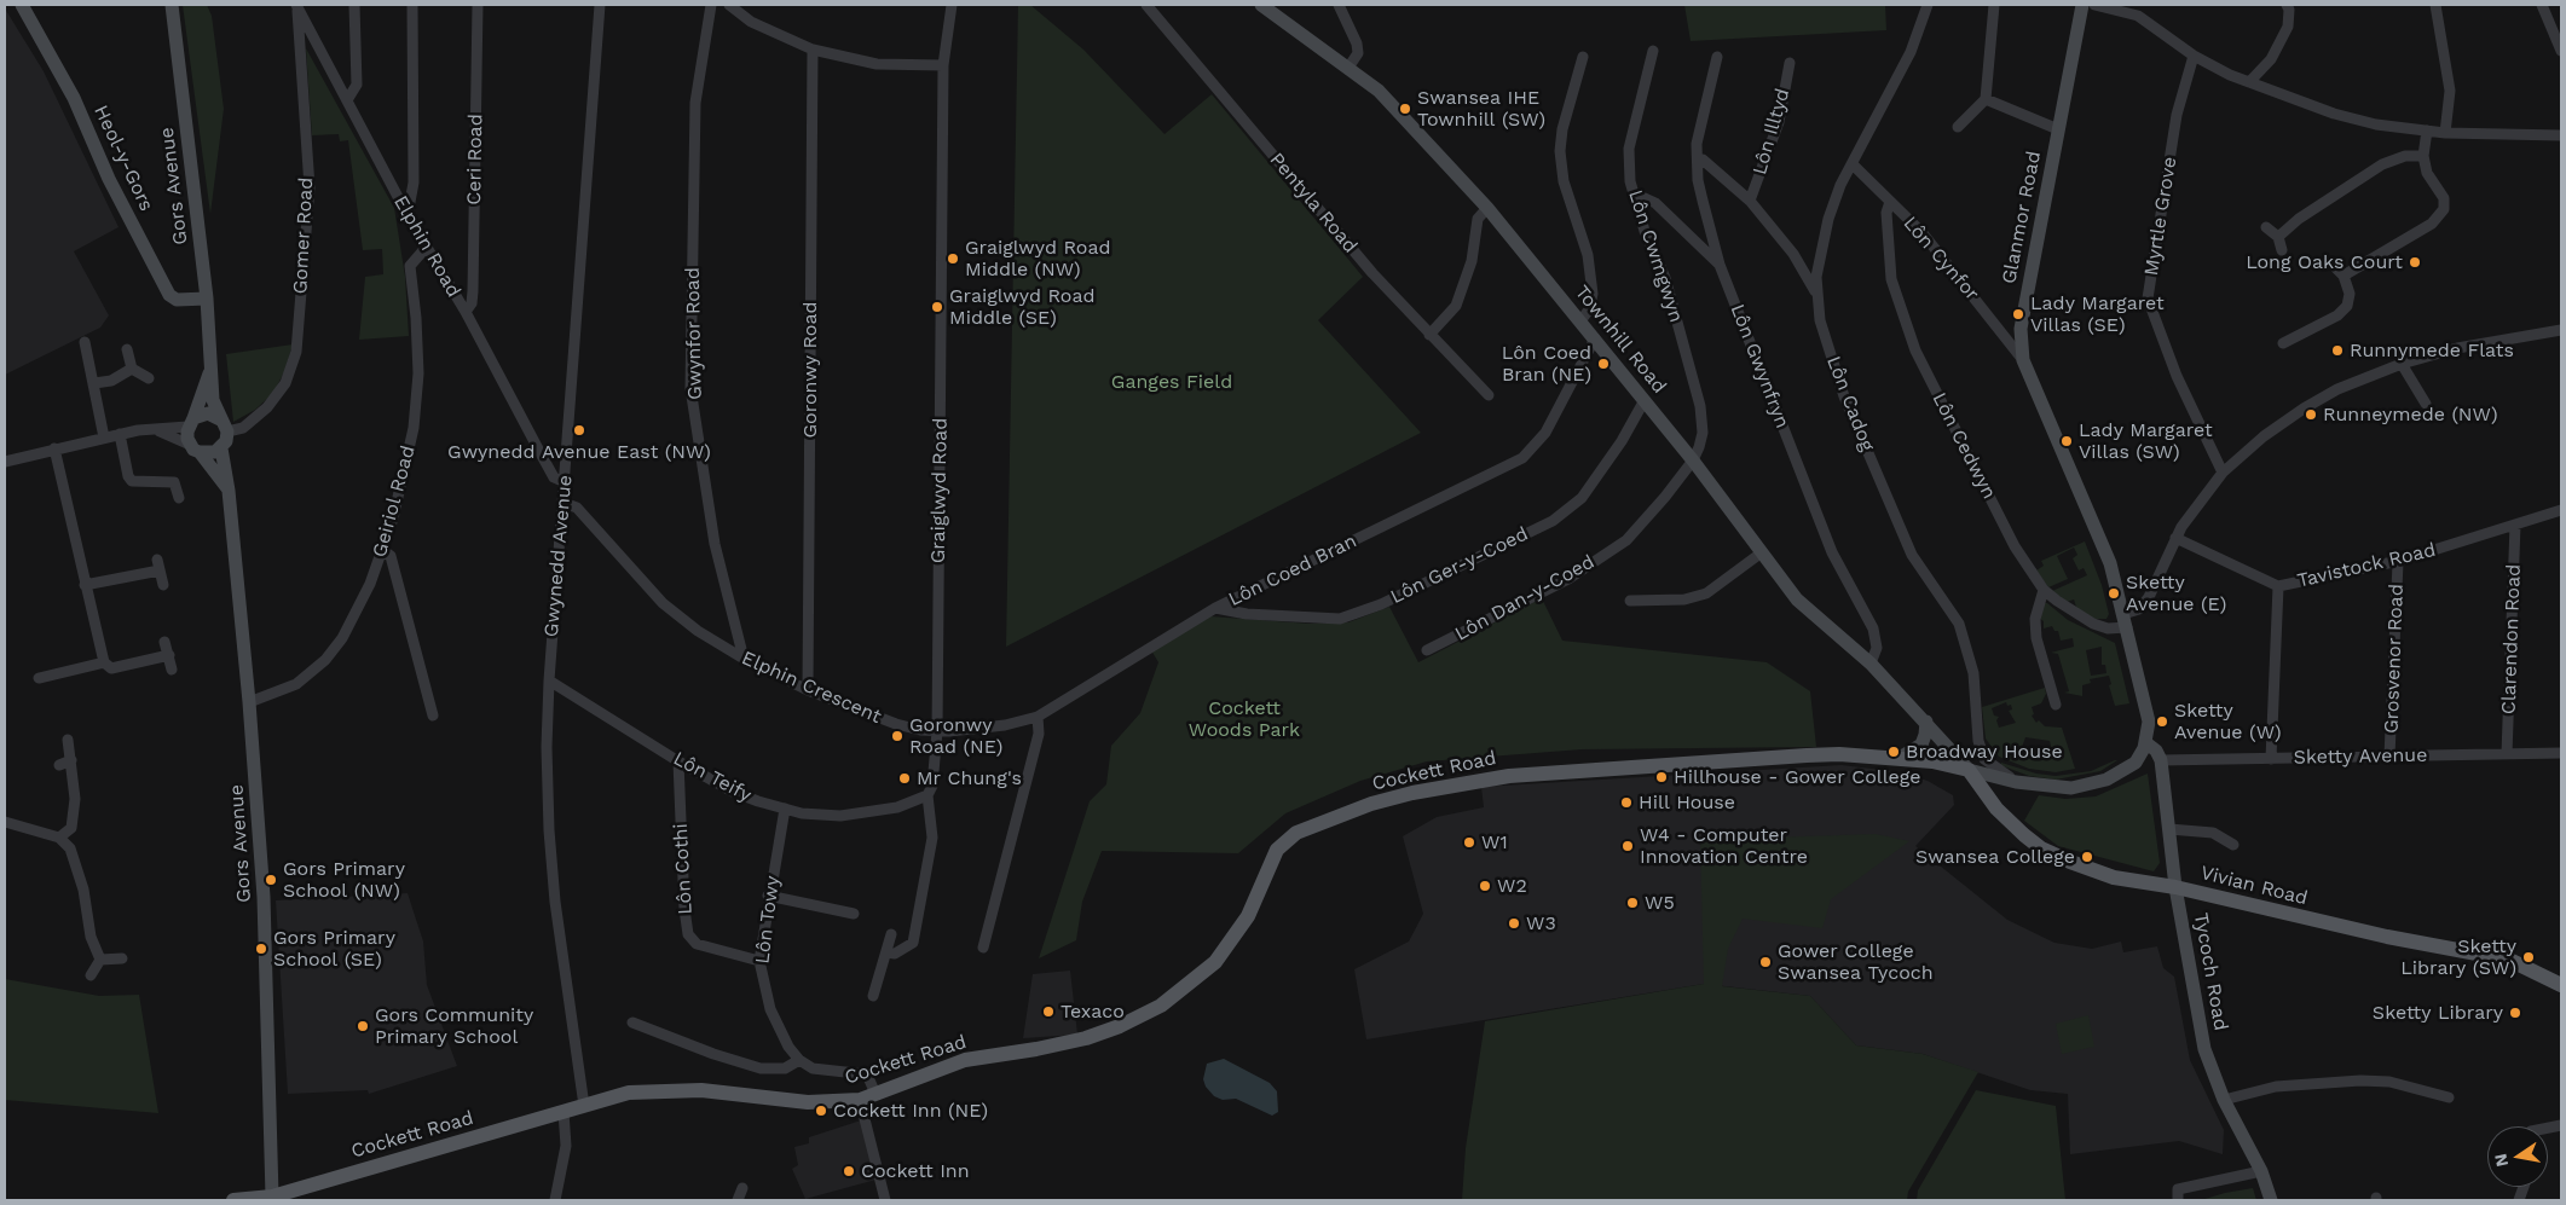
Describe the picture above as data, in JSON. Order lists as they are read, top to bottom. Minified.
{"streets":{"main road":["Cockett Road","Vivian Road"],"street":["Lôn Illtyd","Heol-y-Gors","Ceri Road","Gors Avenue","Pentyla Road","Myrtle Grove","Glanmor Road","Gomer Road","Elphin Road","Lôn Cwmgwyn","Lôn Cynfor","Gwynfor Road","Townhill Road","Lôn Gwynfryn","Goronwy Road","Lôn Cadog","Lôn Cedwyn","Graiglwyd Road","Geiriol Road","Gwynedd Avenue","Lôn Ger-y-Coed","Tavistock Road","Lôn Coed Bran","Lôn Dan-y-Coed","Clarendon Road","Grosvenor Road","Elphin Crescent","Sketty Avenue","Lôn Teify","Lôn Cothi","Lôn Towy","Tycoch Road"]},"crossings":[["Heol-y-Gors","Gors Avenue"],["Ceri Road","Elphin Road"],["Gors Avenue","Gomer Road"],["Gors Avenue","Geiriol Road"],["Gors Avenue","Cockett Road"],["Glanmor Road","Lôn Cynfor"],["Glanmor Road","Lôn Cedwyn"],["Gomer Road","Elphin Road"],["Elphin Road","Geiriol Road"],["Elphin Road","Gwynedd Avenue"],["Lôn Cwmgwyn","Townhill Road"],["Lôn Cwmgwyn","Lôn Dan-y-Coed"],["Lôn Cynfor","Lôn Cadog"],["Lôn Cynfor","Lôn Cedwyn"],["Gwynfor Road","Elphin Crescent"],["Townhill Road","Lôn Gwynfryn"],["Townhill Road","Lôn Ger-y-Coed"],["Townhill Road","Lôn Coed Bran"],["Townhill Road","Lôn Dan-y-Coed"],["Townhill Road","Cockett Road"],["Townhill Road","Vivian Road"],["Goronwy Road","Elphin Crescent"],["Graiglwyd Road","Lôn Coed Bran"],["Graiglwyd Road","Elphin Crescent"],["Graiglwyd Road","Lôn Teify"],["Gwynedd Avenue","Elphin Crescent"],["Gwynedd Avenue","Cockett Road"],["Gwynedd Avenue","Lôn Teify"],["Lôn Ger-y-Coed","Lôn Coed Bran"],["Tavistock Road","Clarendon Road"],["Tavistock Road","Grosvenor Road"],["Lôn Coed Bran","Elphin Crescent"],["Clarendon Road","Sketty Avenue"],["Grosvenor Road","Sketty Avenue"],["Sketty Avenue","Tycoch Road"],["Cockett Road","Vivian Road"],["Lôn Teify","Lôn Cothi"],["Lôn Teify","Lôn Towy"],["Lôn Cothi","Lôn Towy"],["Vivian Road","Tycoch Road"]],"parks":["Ganges Field","Cockett Woods Park"],"places":["Swansea IHE Townhill (SW)","Graiglwyd Road Middle (NW)","Long Oaks Court","Graiglwyd Road Middle (SE)","Lady Margaret Villas (SE)","Runnymede Flats","Lôn Coed Bran (NE)","Runneymede (NW)","Gwynedd Avenue East (NW)","Lady Margaret Villas (SW)","Sketty Avenue (E)","Sketty Avenue (W)","Goronwy Road (NE)","Broadway House","Hillhouse - Gower College","Mr Chung's","Hill House","W1","W4 - Computer Innovation Centre","Swansea College","Gors Primary School (NW)","W2","W5","W3","Gors Primary School (SE)","Sketty Library (SW)","Gower College Swansea Tycoch","Texaco","Sketty Library","Gors Community Primary School","Cockett Inn (NE)","Cockett Inn"],"north":"left"}
